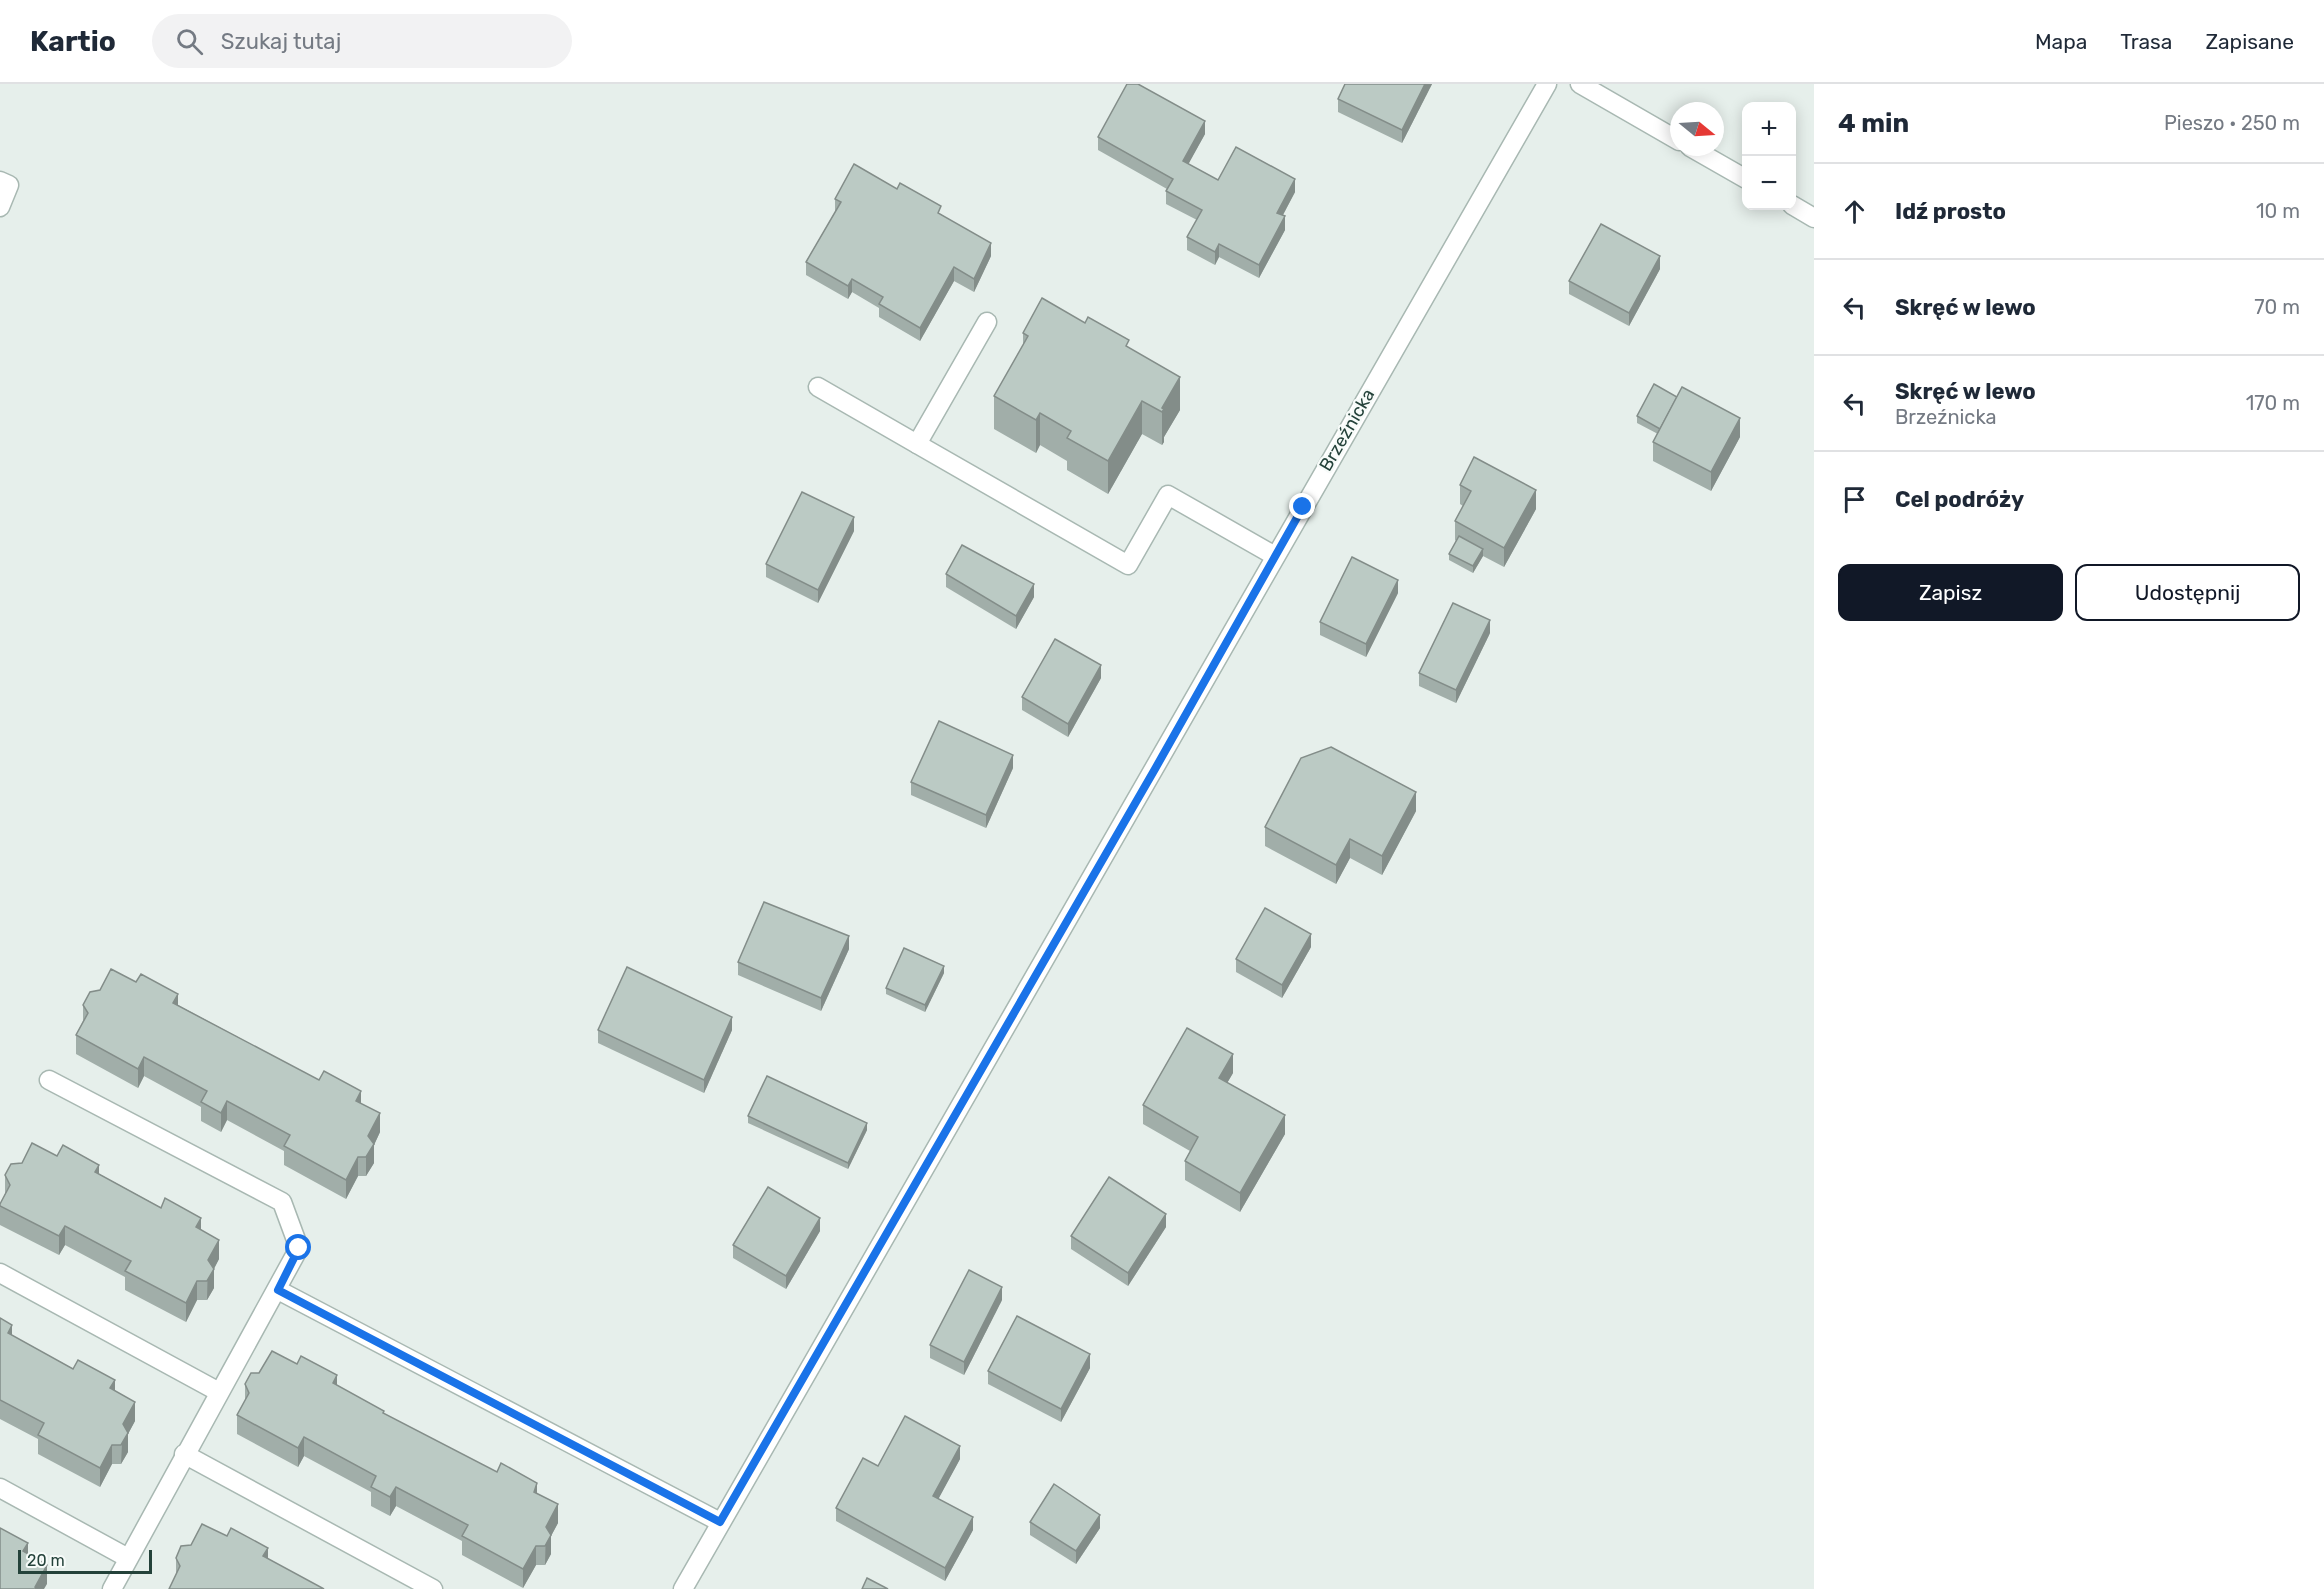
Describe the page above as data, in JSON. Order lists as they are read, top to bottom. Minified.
{"streets":{"street":["Brzeźnicka"]},"scale_bar":"20 m","north":"right","page":{"header":"Kartio","search":"Szukaj tutaj","nav":["Mapa","Trasa","Zapisane"],"heading":["4 min","Pieszo · 250 m"],"map_buttons":["+","−"],"list":[["Idź prosto","10 m"],["Skręć w lewo","70 m"],["Skręć w lewo","Brzeźnicka","170 m"],"Cel podróży"],"buttons":["Zapisz","Udostępnij"],"scale":"20 m"}}
